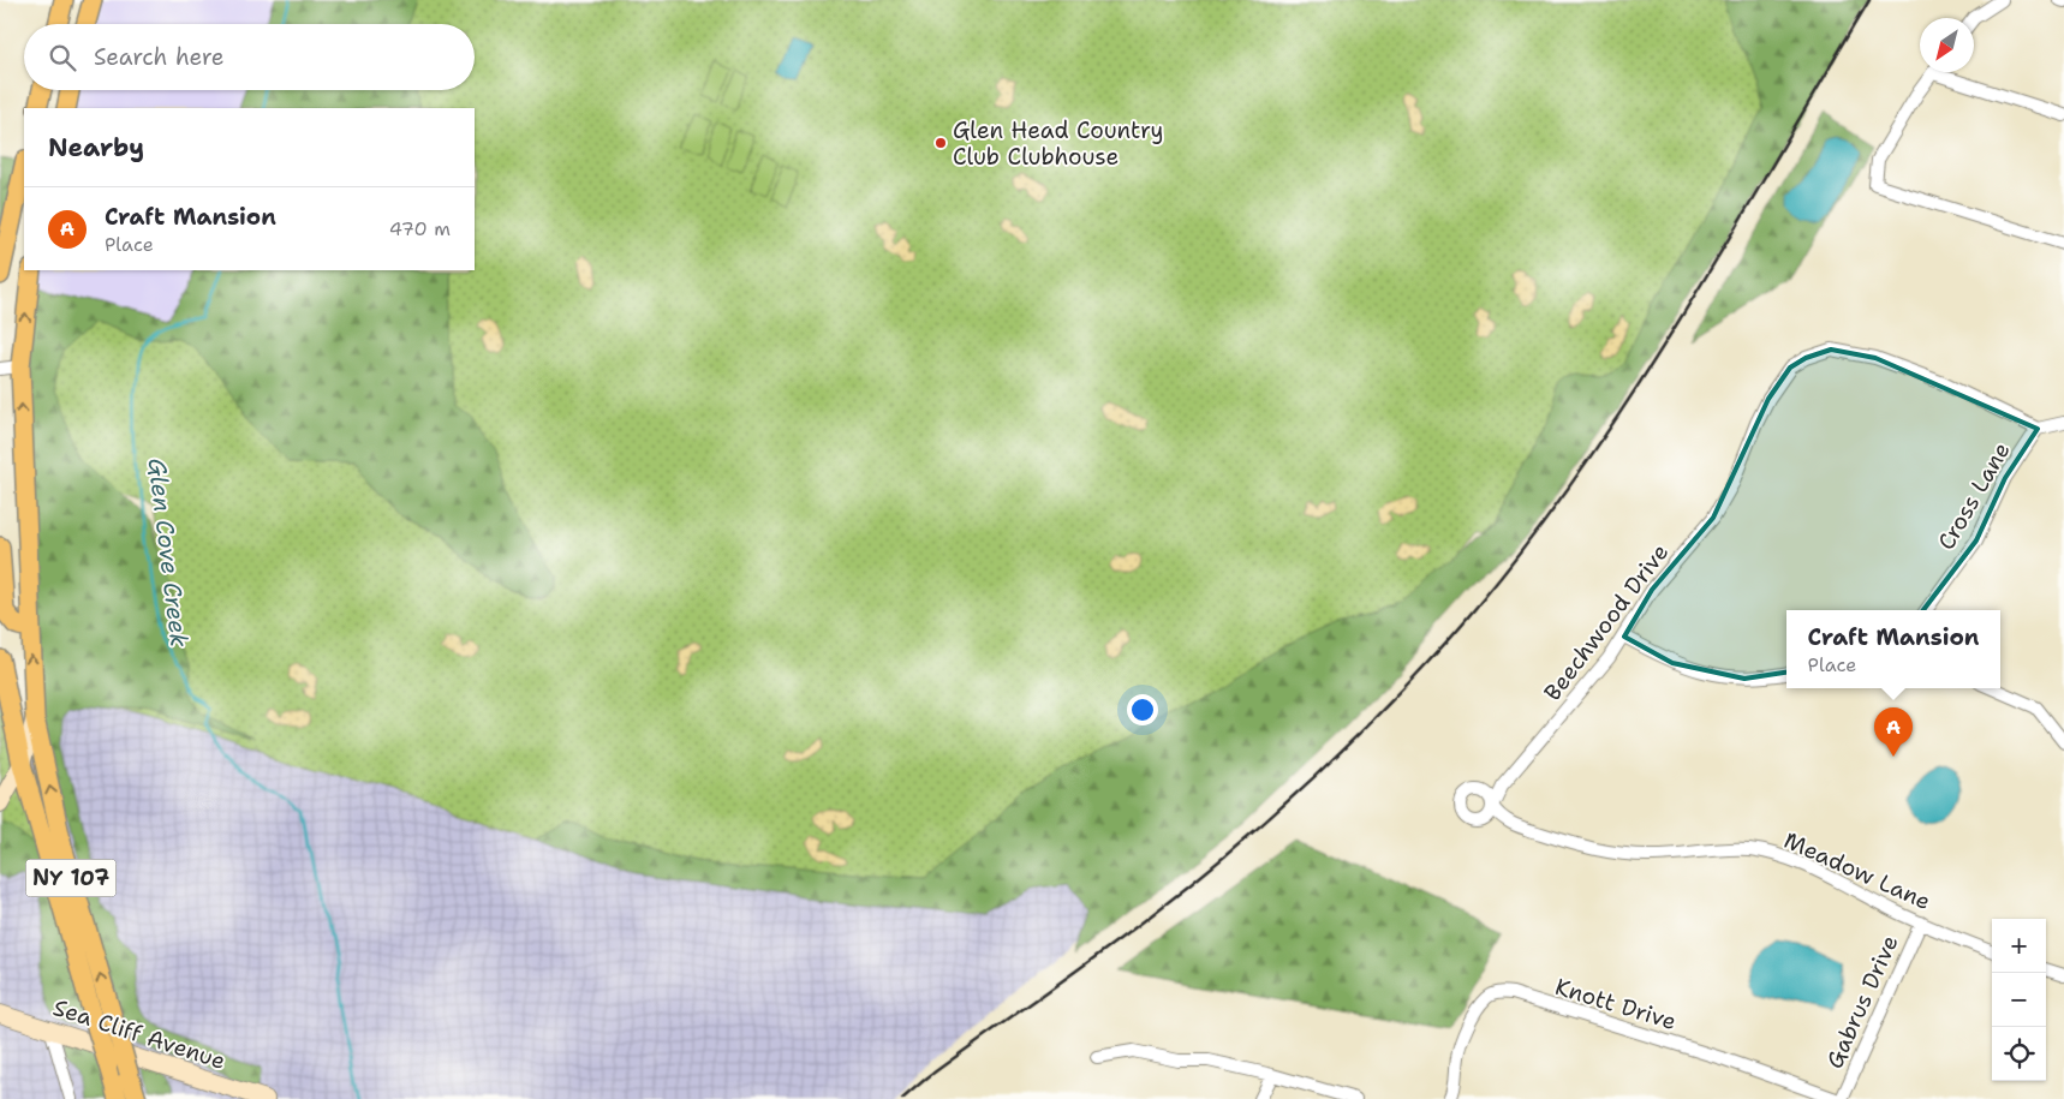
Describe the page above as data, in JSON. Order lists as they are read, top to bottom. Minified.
{"streets":{"main road":["NY 107"],"street":["Cross Lane","Beechwood Drive","Meadow Lane","Gabrus Drive","Knott Drive","Sea Cliff Avenue"]},"crossings":[["Cross Lane","Beechwood Drive"],["Beechwood Drive","Meadow Lane"],["Meadow Lane","Gabrus Drive"]],"water":["Glen Cove Creek"],"places":["Glen Head Country Club Clubhouse"],"north":"bottom left","page":{"search":"Search here","heading":"Nearby","list":[{"mark":"A","name":"Craft Mansion","note":"Place","value":"470 m"}],"popup":["Craft Mansion","Place"],"pins":"A","map_buttons":["+","−"]}}
